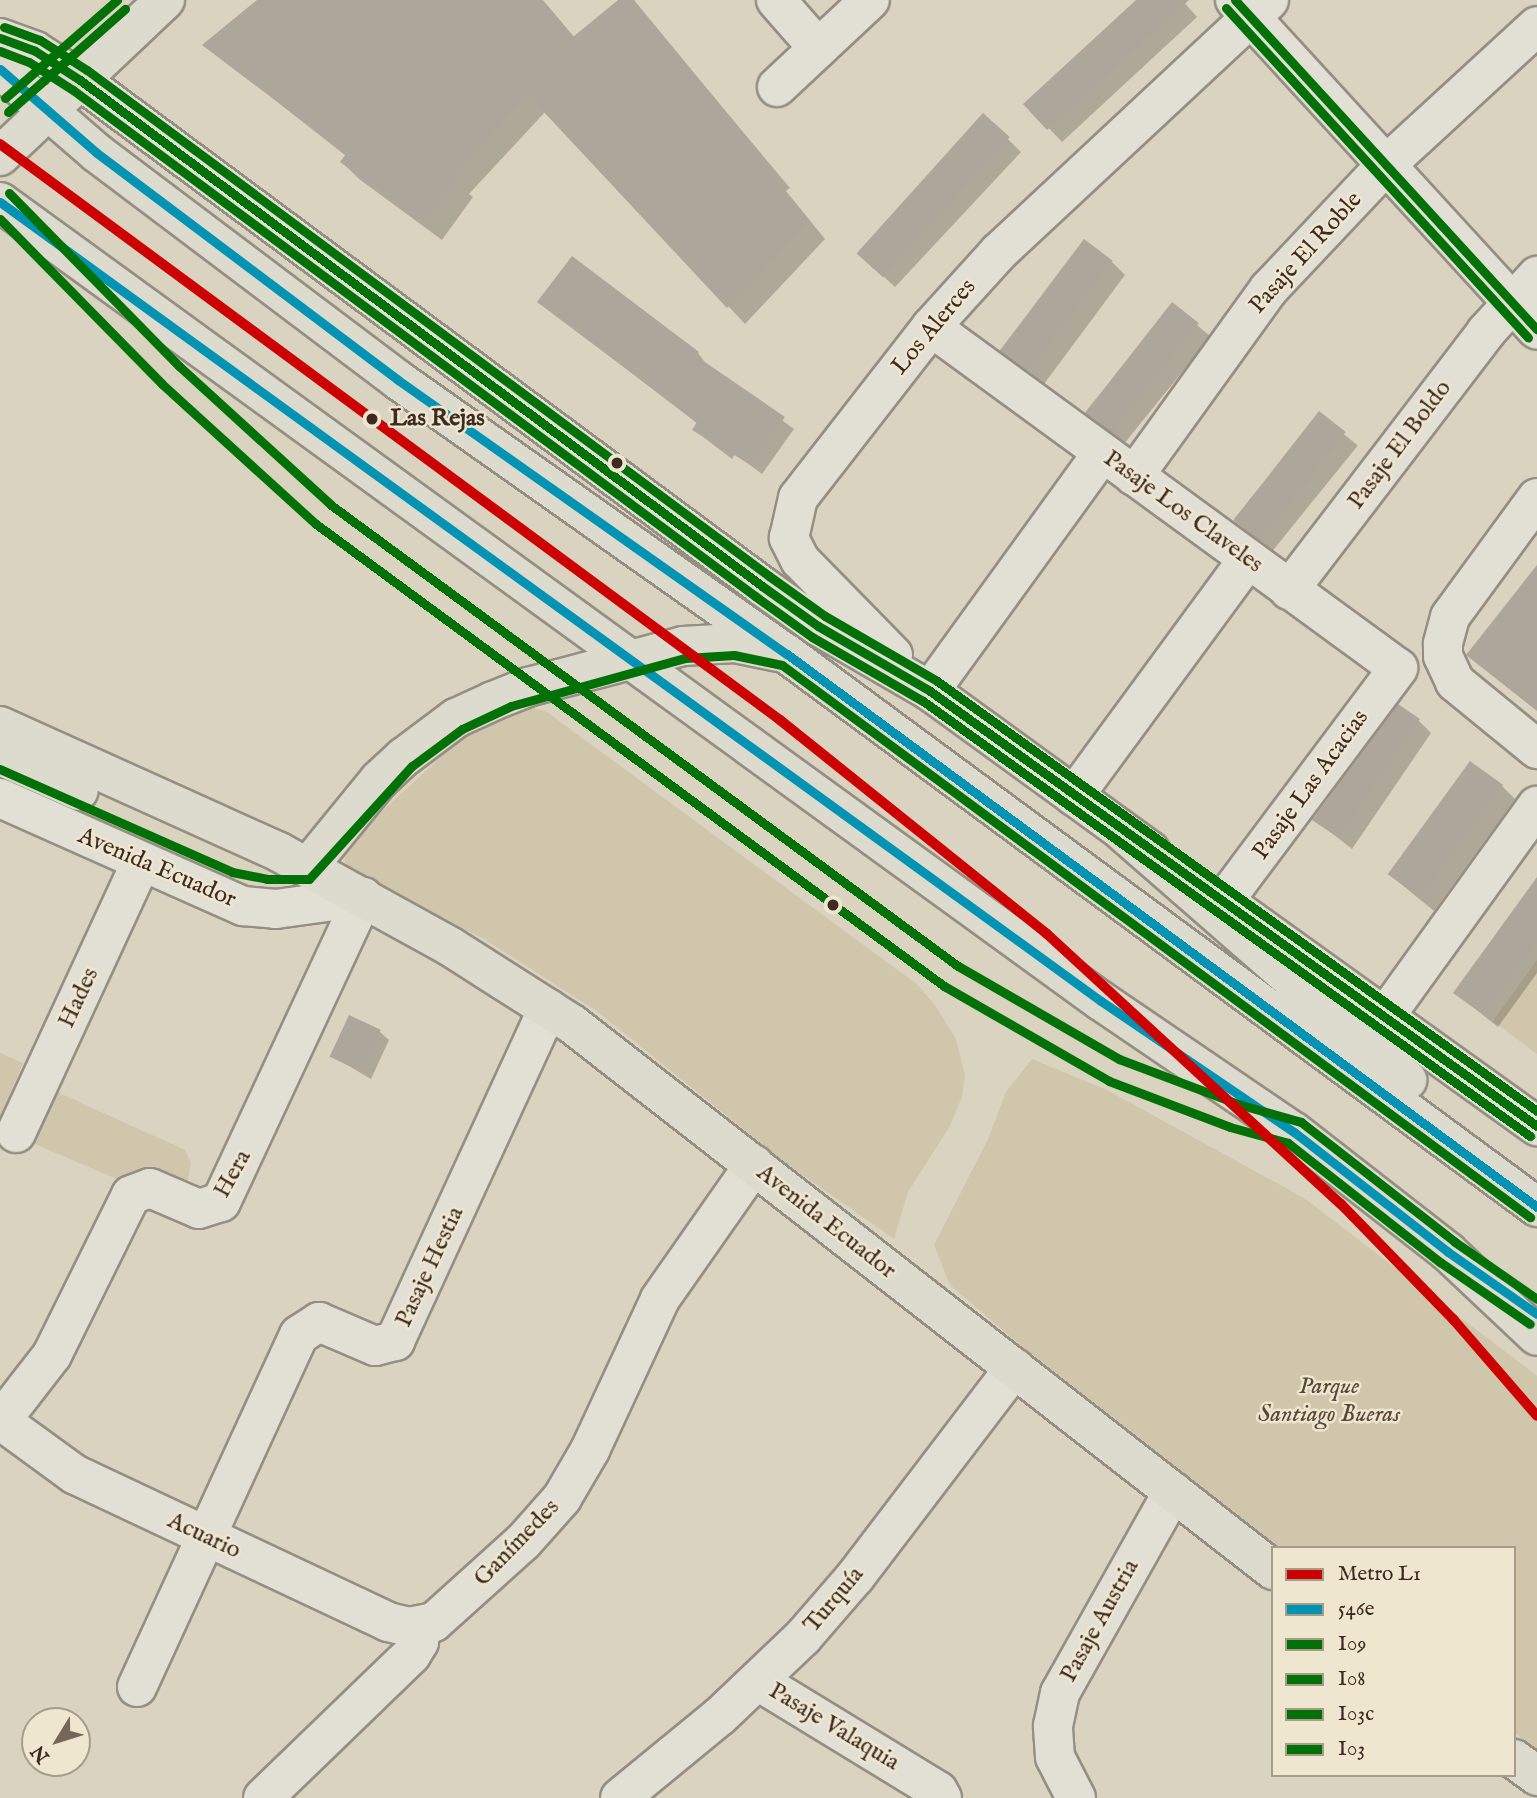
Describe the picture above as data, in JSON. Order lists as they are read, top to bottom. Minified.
{"streets":{"main road":["Avenida Ecuador"],"street":["Pasaje El Roble","Los Alerces","Pasaje El Boldo","Pasaje Los Claveles","Pasaje Las Acacias","Hades","Hera","Pasaje Hestia","Acuario","Ganímedes","Turquía","Pasaje Austria","Pasaje Valaquia"]},"crossings":[["Pasaje El Roble","Pasaje Los Claveles"],["Los Alerces","Pasaje Los Claveles"],["Pasaje El Boldo","Pasaje Los Claveles"],["Pasaje Los Claveles","Pasaje Las Acacias"],["Avenida Ecuador","Hades"],["Avenida Ecuador","Hera"],["Avenida Ecuador","Pasaje Hestia"],["Avenida Ecuador","Ganímedes"],["Avenida Ecuador","Turquía"],["Avenida Ecuador","Pasaje Austria"],["Hera","Acuario"],["Pasaje Hestia","Acuario"],["Acuario","Ganímedes"],["Turquía","Pasaje Valaquia"]],"parks":["Parque Santiago Bueras"],"places":["Las Rejas"],"lines":["transit line I03c","transit line I03","transit line I08","transit line I09","transit line 546e","metro line L1"],"legend":["Metro L1","546e","I09","I08","I03c","I03"],"north":"bottom left"}
